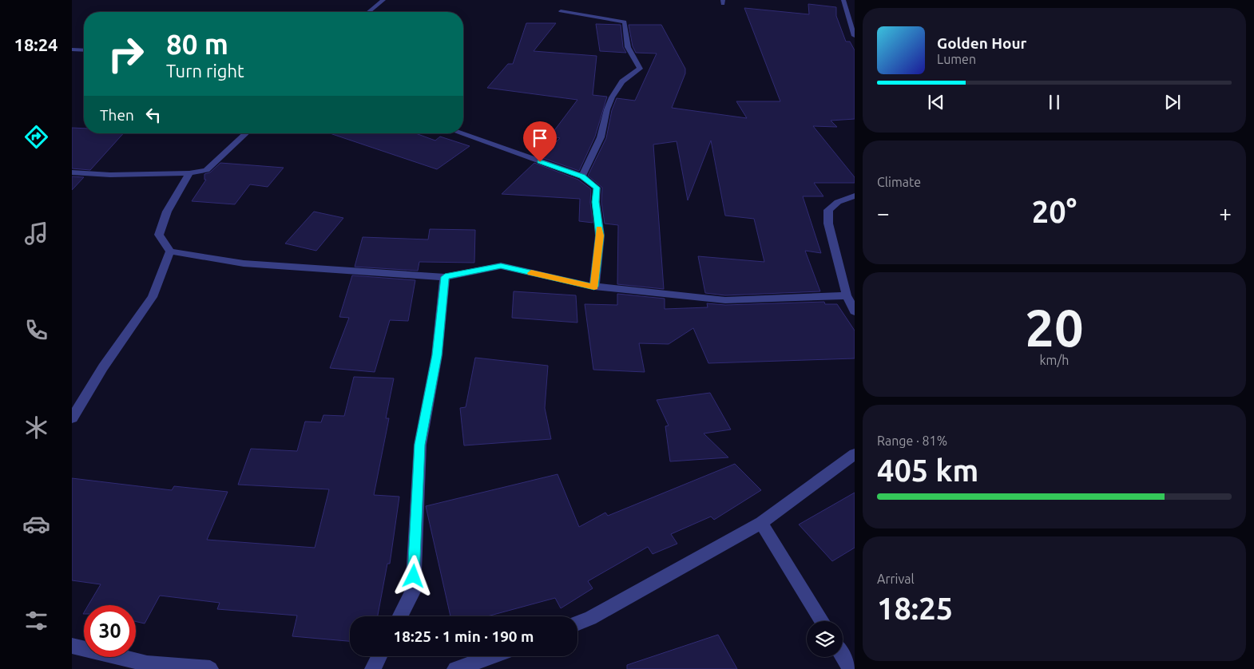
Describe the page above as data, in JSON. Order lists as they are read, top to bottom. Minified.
{"page":{"tabs":"18:24","turn":["80 m","Turn right"],"song":["Golden Hour","Lumen"],"then":"Then","tile":["Climate",["20","km/h"],["Range · 81%","405 km"],["Arrival","18:25"]],"heat":["−","20°","+"],"limit":"30","trip":"18:25 · 1 min · 190 m"}}
